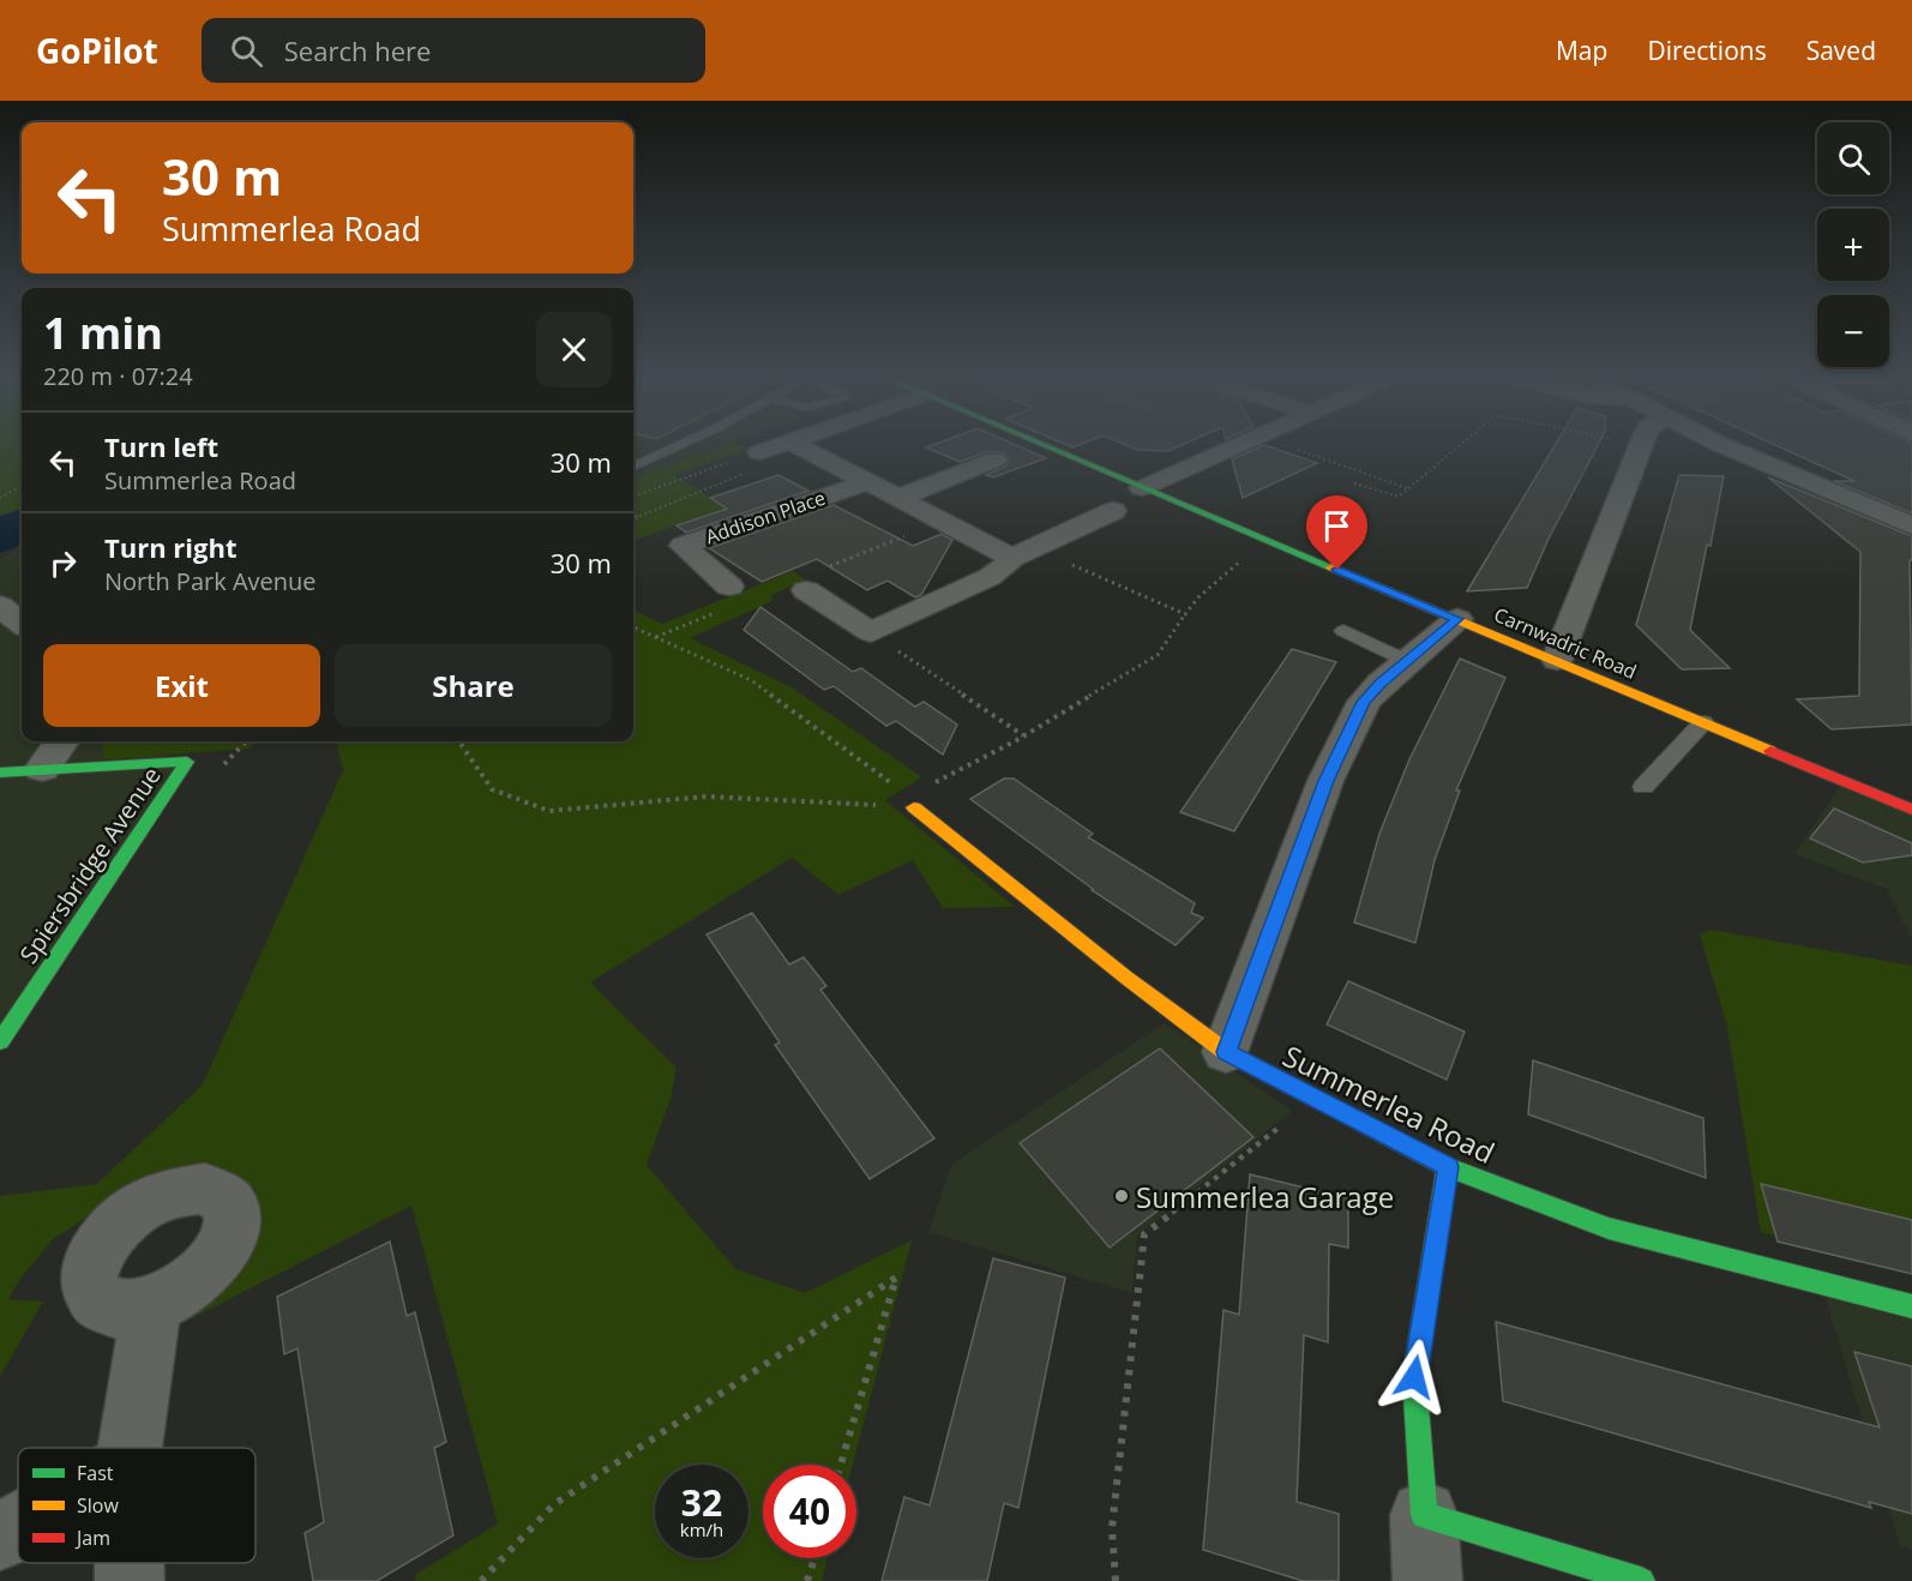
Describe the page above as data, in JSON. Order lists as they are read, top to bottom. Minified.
{"streets":{"street":["Addison Place","Carnwadric Road","Spiersbridge Avenue","Summerlea Road"]},"places":["Summerlea Garage"],"legend":["Fast","Slow","Jam"],"page":{"header":"GoPilot","search":"Search here","nav":["Map","Directions","Saved"],"map_buttons":["+","−"],"turn":["30 m","Summerlea Road"],"heading":["1 min","220 m · 07:24"],"list":[{"name":"Turn left","note":"Summerlea Road","value":"30 m"},{"name":"Turn right","note":"North Park Avenue","value":"30 m"}],"buttons":["Exit","Share"],"speed":"32 km/h","limit":"40"}}
